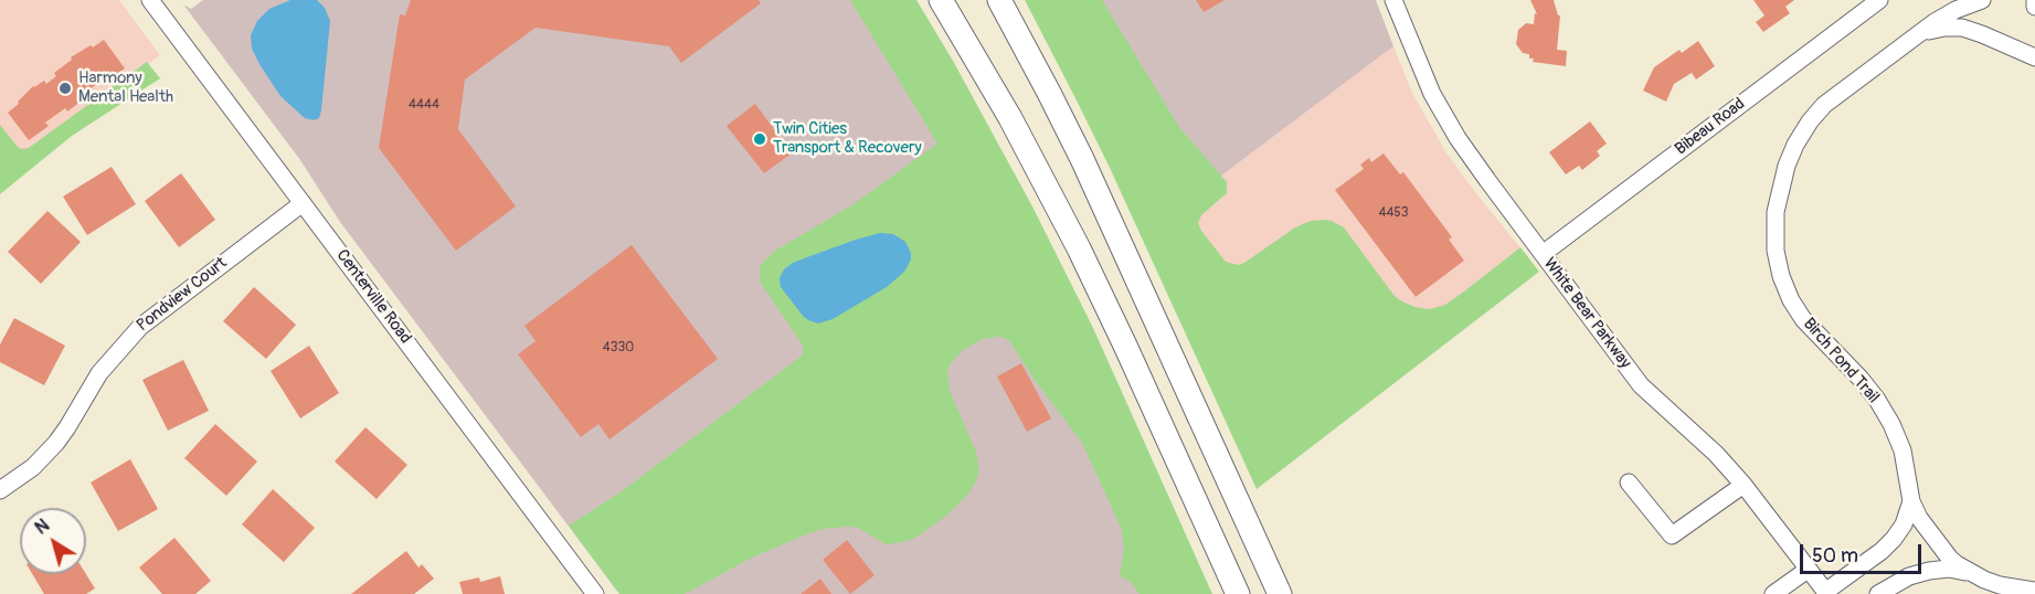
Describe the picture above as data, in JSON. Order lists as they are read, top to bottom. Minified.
{"streets":{"street":["Bibeau Road","Pondview Court","Centerville Road","White Bear Parkway","Birch Pond Trail"]},"crossings":[["Bibeau Road","White Bear Parkway"],["Pondview Court","Centerville Road"]],"places":["Harmony Mental Health","Twin Cities Transport & Recovery"],"house_numbers":["4444","4453","4330"],"scale_bar":"50 m","north":"top left"}
